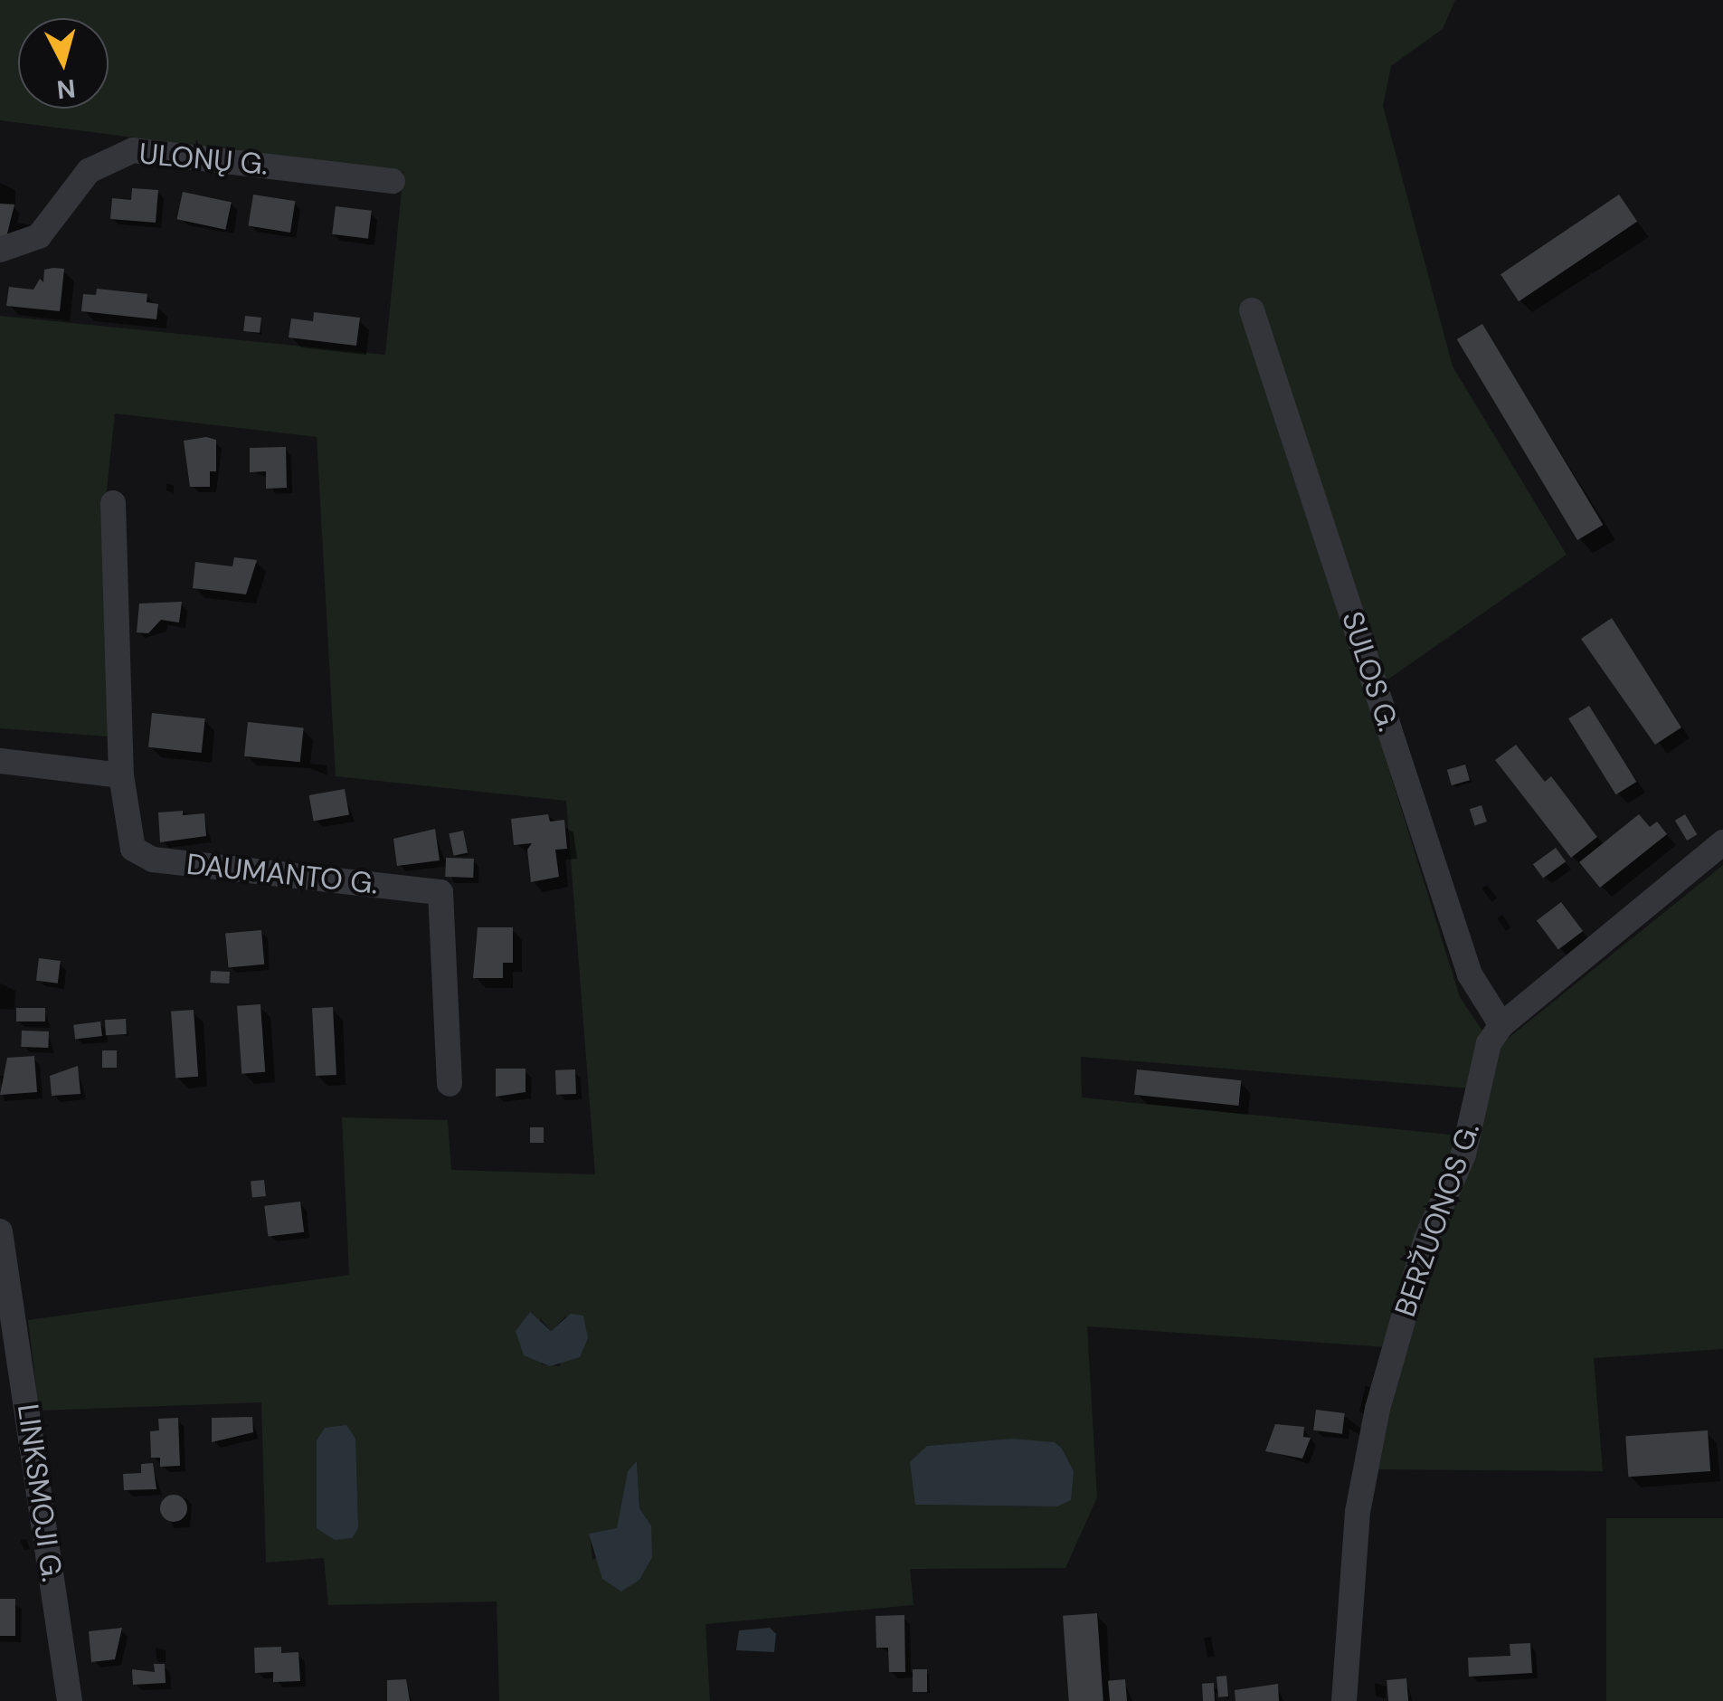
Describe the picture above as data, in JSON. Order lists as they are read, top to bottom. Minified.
{"streets":{"street":["ULONŲ G.","SULOS G.","DAUMANTO G.","BERŽUONOS G.","LINKSMOJI G."]},"crossings":[["SULOS G.","BERŽUONOS G."]],"north":"bottom"}
